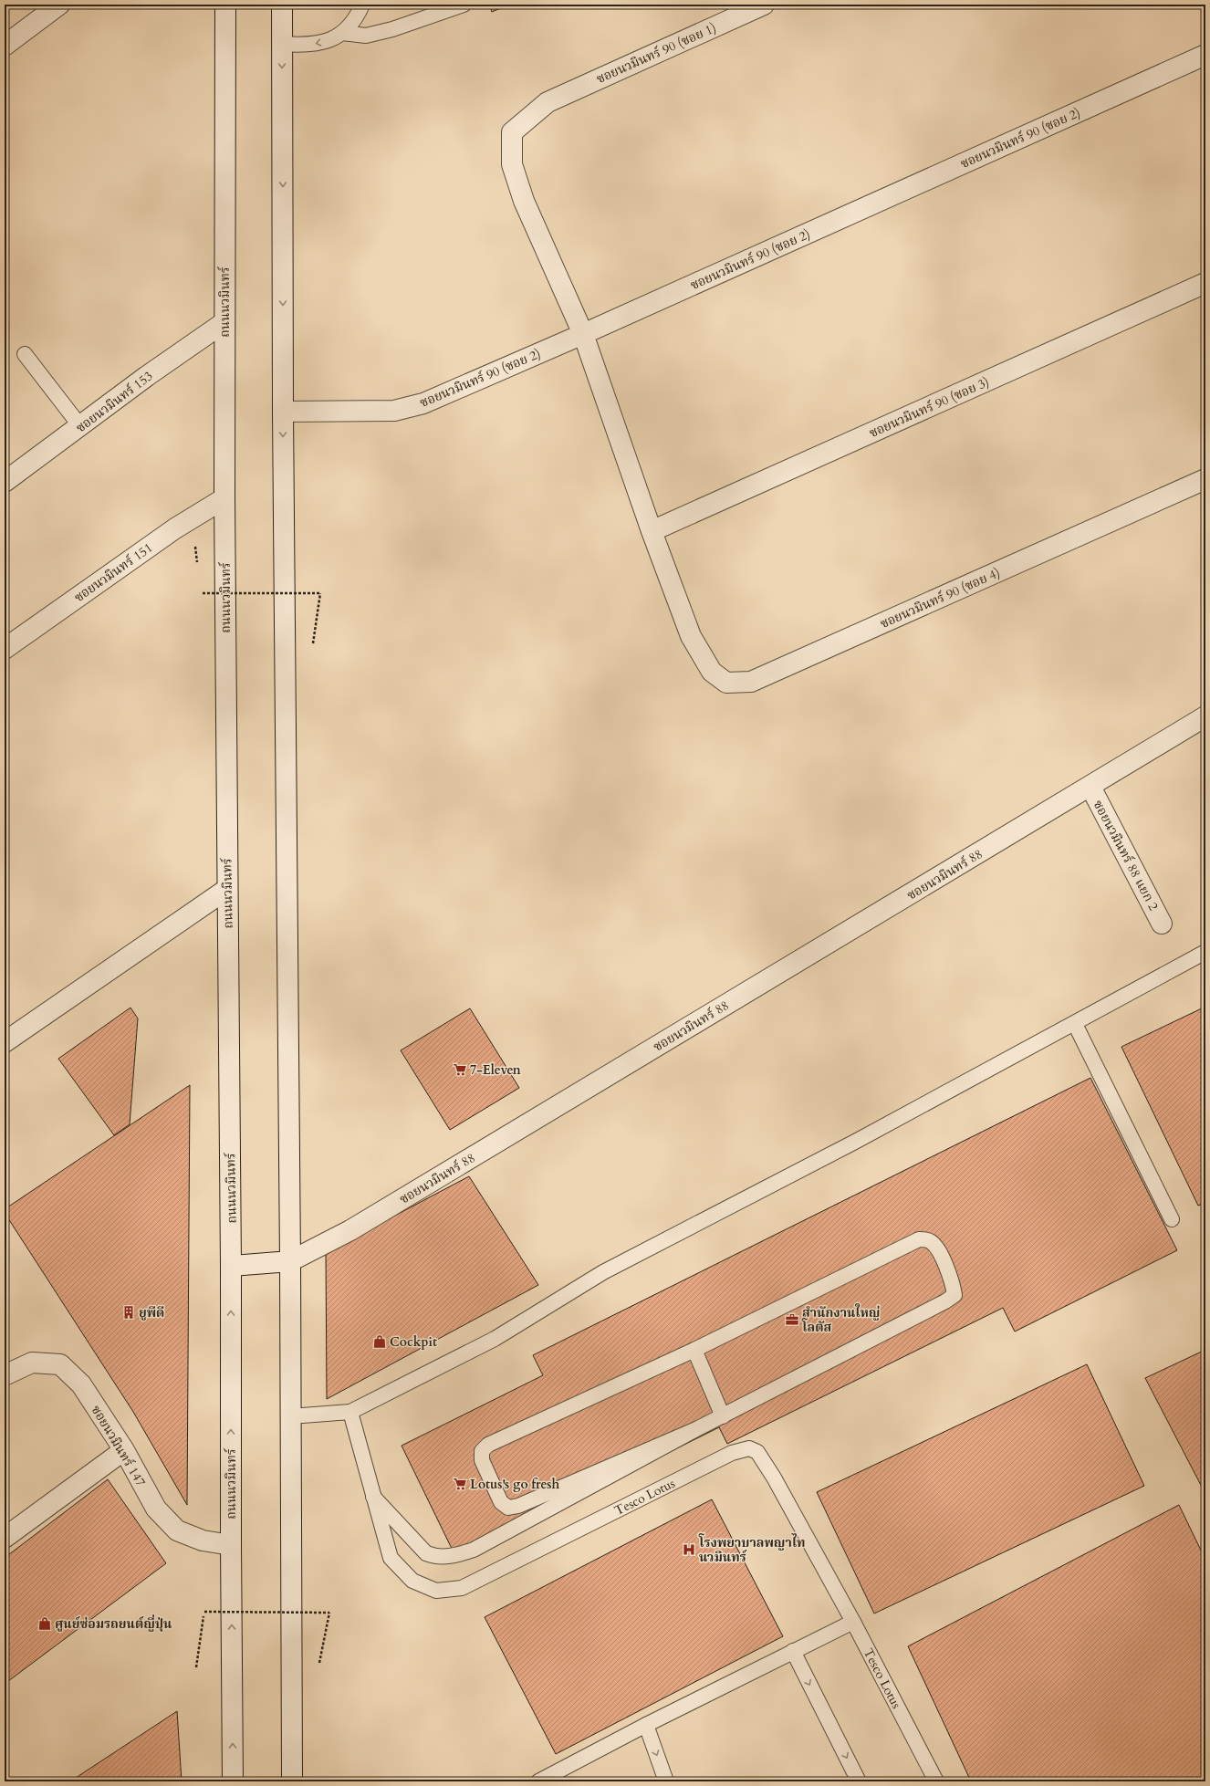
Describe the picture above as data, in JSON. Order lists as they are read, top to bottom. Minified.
{"streets":{"street":["ซอยนวมินทร์ 90 (ซอย 1)","ซอยนวมินทร์ 90 (ซอย 2)","ถนนนวมินทร์","ซอยนวมินทร์ 153","ซอยนวมินทร์ 90 (ซอย 3)","ซอยนวมินทร์ 151","ซอยนวมินทร์ 90 (ซอย 4)","ซอยนวมินทร์ 88 แยก 2","ซอยนวมินทร์ 88","ซอยนวมินทร์ 147"],"lane":["Tesco Lotus"]},"crossings":[["ซอยนวมินทร์ 90 (ซอย 1)","ซอยนวมินทร์ 90 (ซอย 2)"],["ซอยนวมินทร์ 90 (ซอย 1)","ซอยนวมินทร์ 90 (ซอย 4)"],["ซอยนวมินทร์ 90 (ซอย 2)","ซอยนวมินทร์ 90 (ซอย 4)"],["ถนนนวมินทร์","ซอยนวมินทร์ 153"],["ถนนนวมินทร์","ซอยนวมินทร์ 151"],["ถนนนวมินทร์","ซอยนวมินทร์ 147"],["ซอยนวมินทร์ 90 (ซอย 3)","ซอยนวมินทร์ 90 (ซอย 4)"],["ซอยนวมินทร์ 88 แยก 2","ซอยนวมินทร์ 88"]],"places":{"supermarket":["7-Eleven","Lotus's go fresh"],"building":["ยูพีดี"],"office":["สำนักงานใหญ่ โลตัส"],"shop":["Cockpit","ศูนย์ซ่อมรถยนต์ญี่ปุ่น"],"hospital":["โรงพยาบาลพญาไท นวมินทร์"]}}
